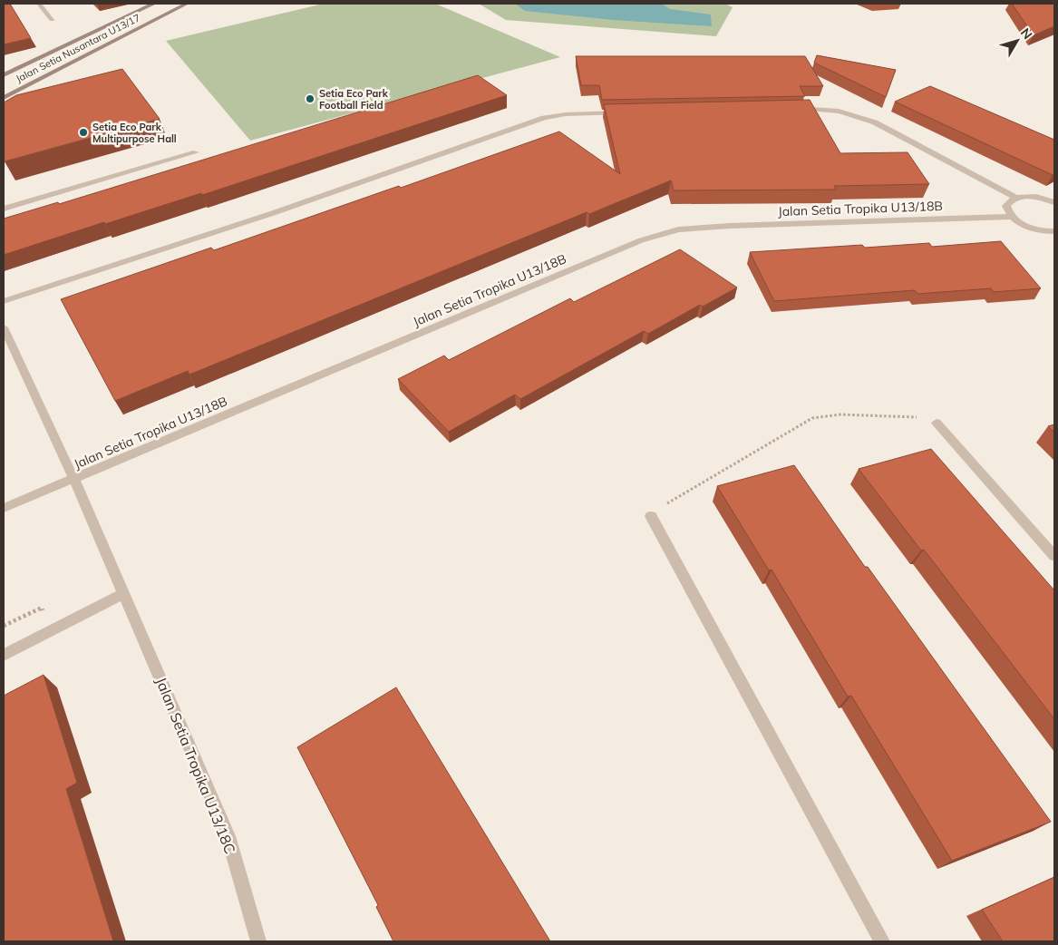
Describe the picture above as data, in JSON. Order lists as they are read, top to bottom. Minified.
{"streets":{"main road":["Jalan Setia Nusantara U13/17"],"street":["Jalan Setia Tropika U13/18B","Jalan Setia Tropika U13/18C"]},"crossings":[["Jalan Setia Tropika U13/18B","Jalan Setia Tropika U13/18C"]],"places":["Setia Eco Park Football Field","Setia Eco Park Multipurpose Hall"],"north":"top right"}
